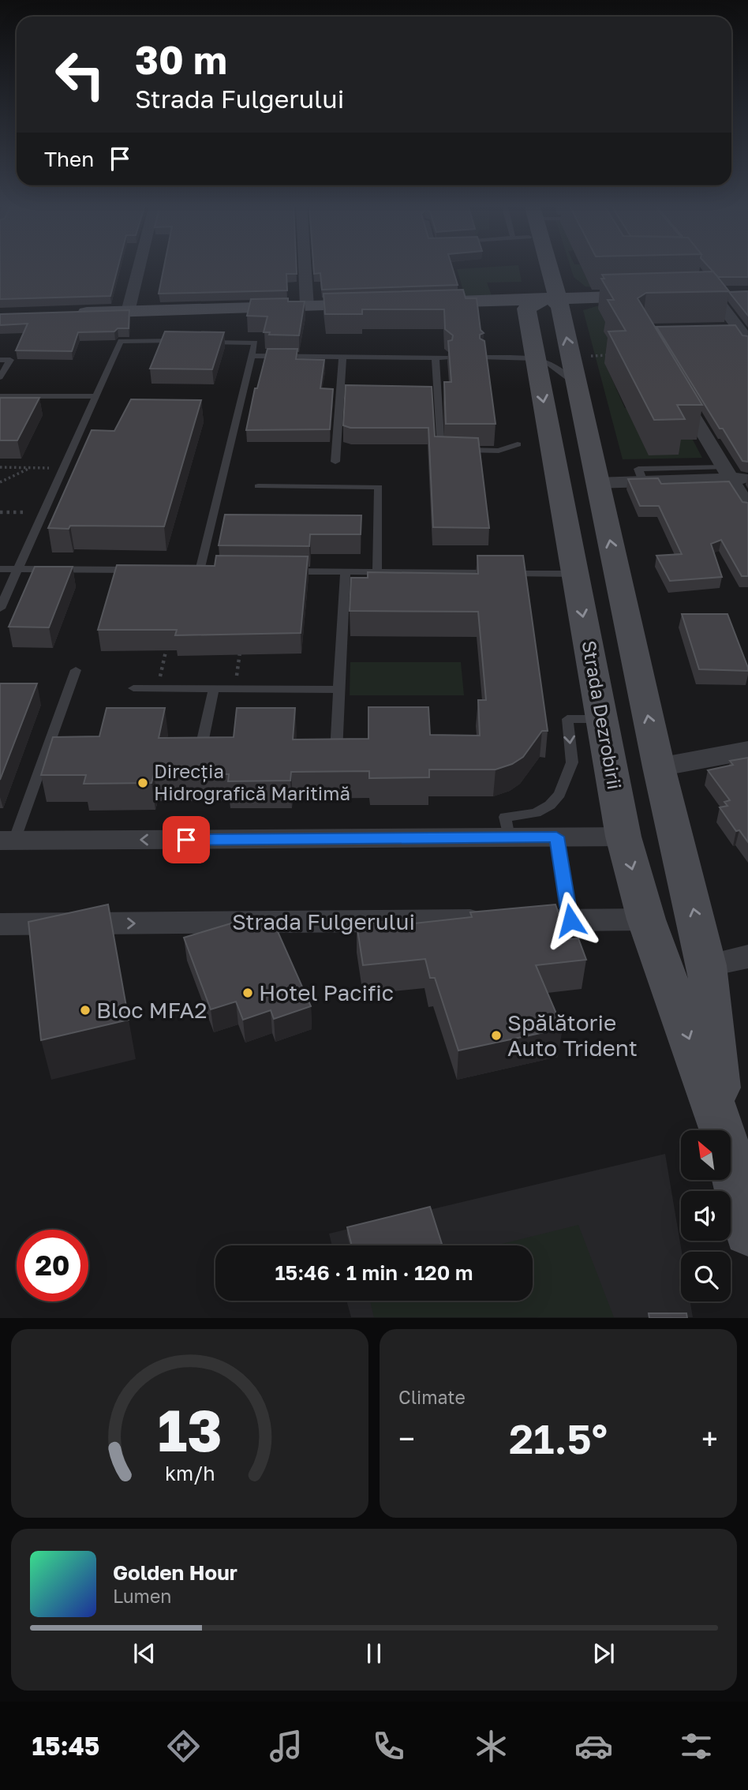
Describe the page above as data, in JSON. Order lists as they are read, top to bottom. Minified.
{"streets":{"main road":["Strada Dezrobirii"],"street":["Strada Fulgerului"]},"crossings":[["Strada Dezrobirii","Strada Fulgerului"]],"places":["Direcția Hidrografică Maritimă","Hotel Pacific","Bloc MFA2","Spălătorie Auto Trident"],"north":"top left","page":{"turn":["30 m","Strada Fulgerului"],"then":"Then","limit":"20","trip":"15:46 · 1 min · 120 m","tile":"Climate","heat":["−","21.5°","+"],"song":["Golden Hour","Lumen"],"tabs":"15:45","gauge":["13","km/h"]}}
